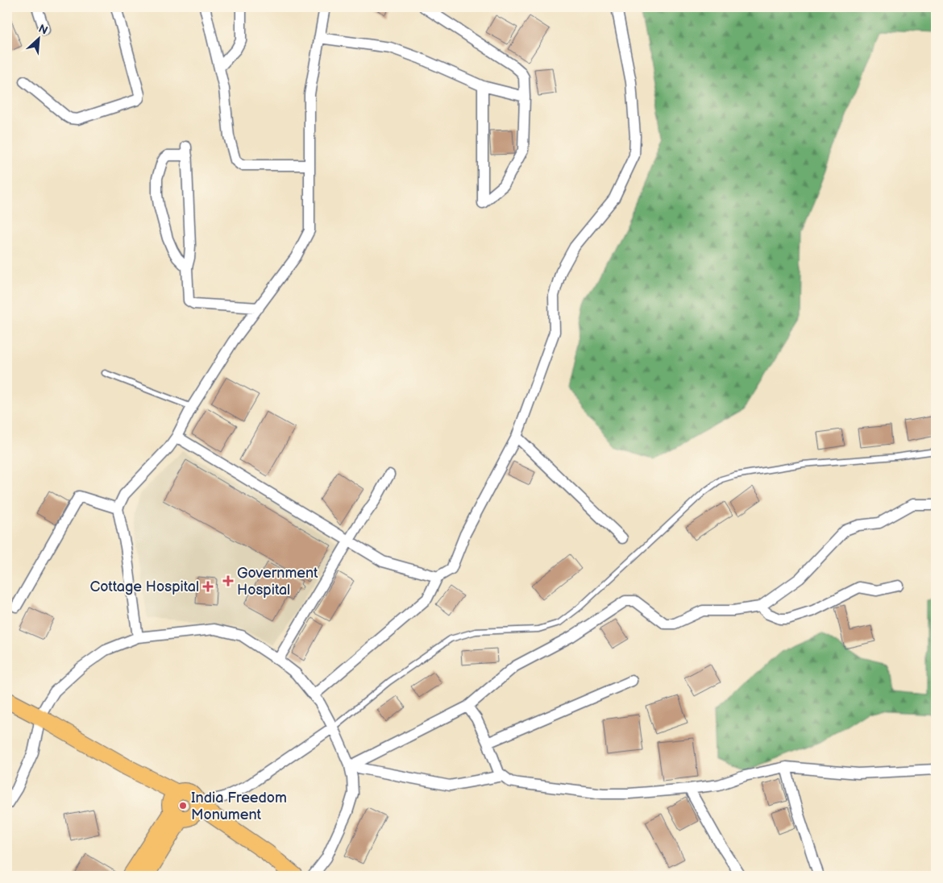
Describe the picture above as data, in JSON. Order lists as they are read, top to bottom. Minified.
{"places":{"health":["Government Hospital","Cottage Hospital"],"other":["India Freedom Monument"]},"north":"top right"}
